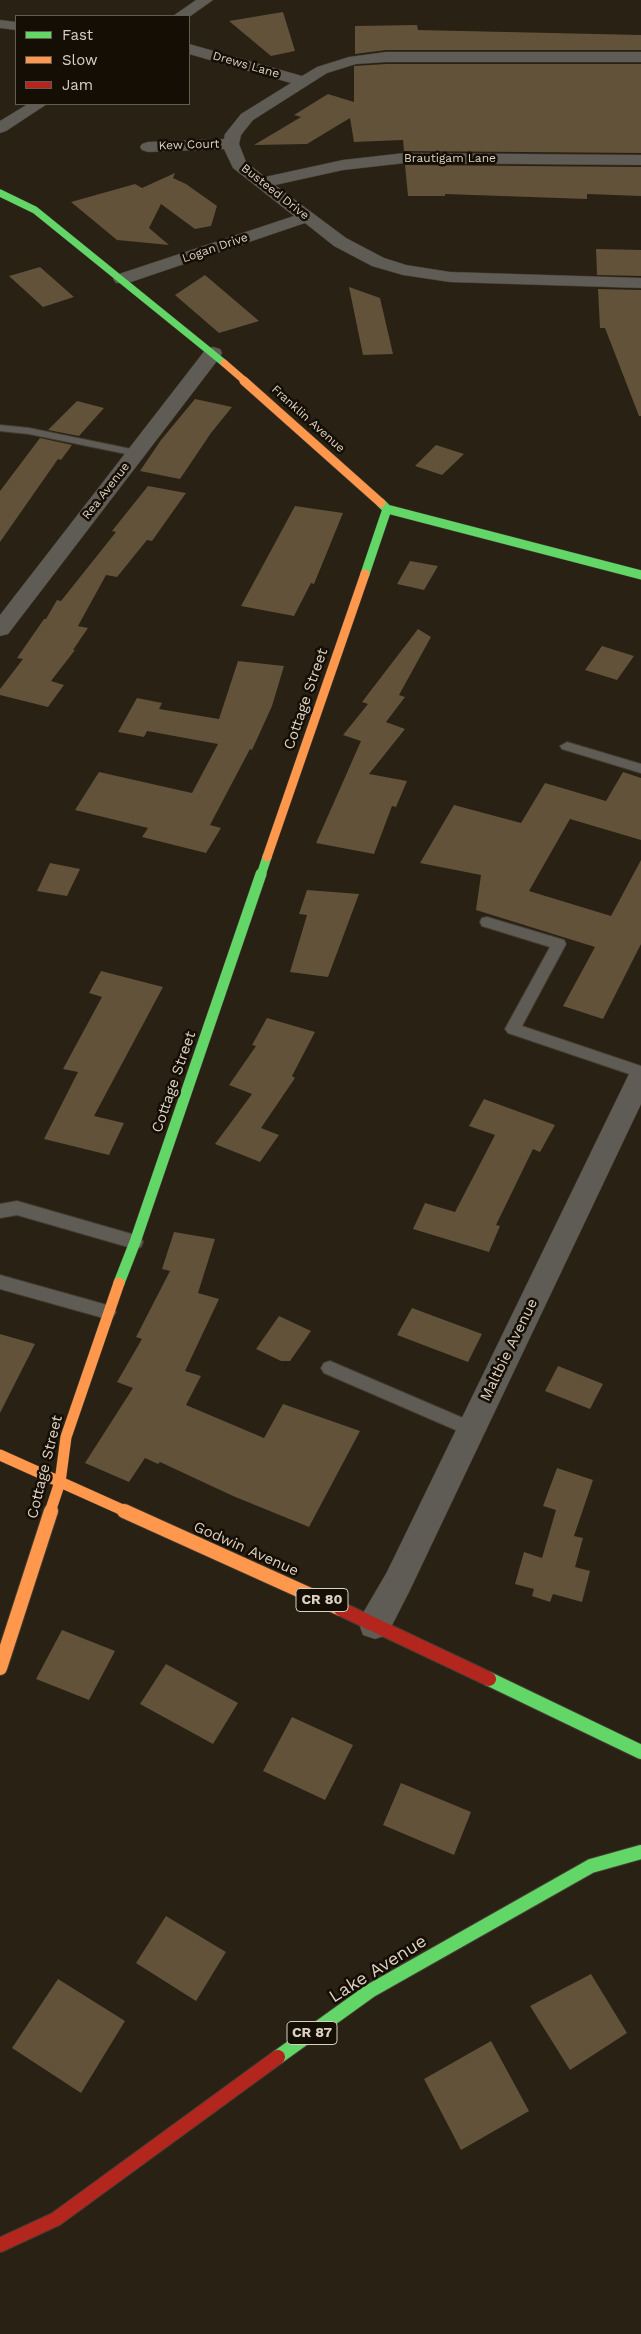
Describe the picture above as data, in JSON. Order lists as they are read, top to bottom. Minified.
{"streets":{"street":["Drews Lane","Kew Court","Brautigam Lane","Busteed Drive","Logan Drive","Franklin Avenue","Rea Avenue","Cottage Street","Maltbie Avenue","Godwin Avenue","CR 80","Lake Avenue","CR 87"]},"crossings":[["Kew Court","Busteed Drive"],["Brautigam Lane","Busteed Drive"],["Busteed Drive","Logan Drive"],["Logan Drive","Franklin Avenue"],["Franklin Avenue","Rea Avenue"],["Franklin Avenue","Cottage Street"],["Cottage Street","Godwin Avenue"],["Maltbie Avenue","Godwin Avenue"]],"legend":["Fast","Slow","Jam"]}
